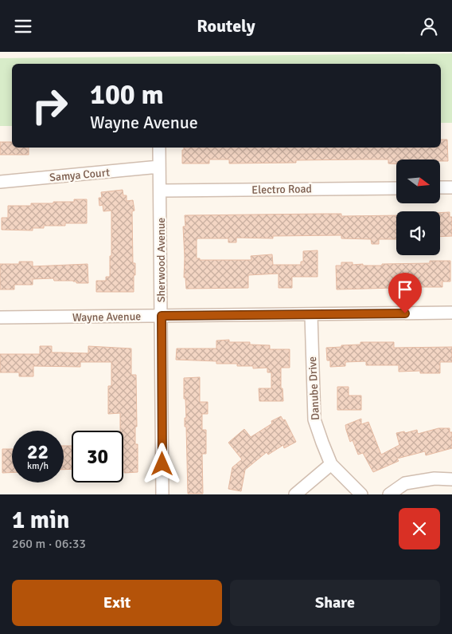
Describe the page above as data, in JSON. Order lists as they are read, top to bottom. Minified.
{"streets":{"street":["Samya Court","Electro Road","Sherwood Avenue","Wayne Avenue","Danube Drive"]},"crossings":[["Samya Court","Sherwood Avenue"],["Electro Road","Sherwood Avenue"],["Sherwood Avenue","Wayne Avenue"],["Wayne Avenue","Danube Drive"]],"north":"right","page":{"header":"Routely","turn":["100 m","Wayne Avenue"],"speed":"22 km/h","limit":"30","heading":["1 min","260 m · 06:33"],"buttons":["Exit","Share"]}}
